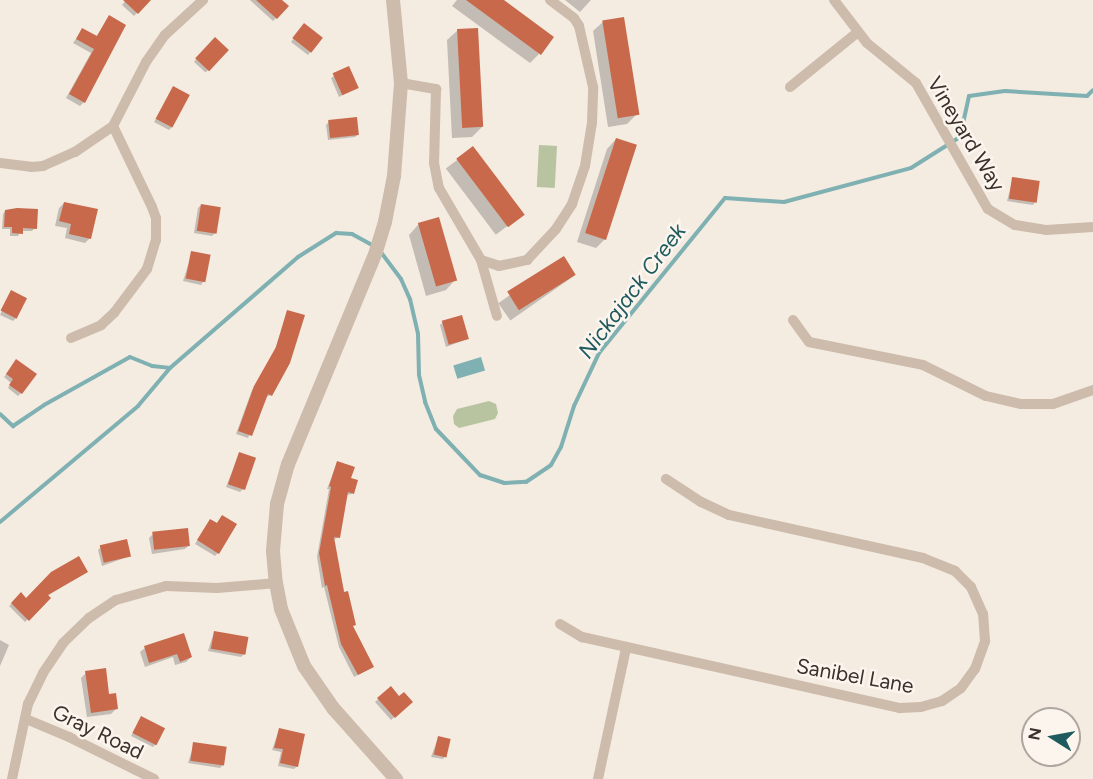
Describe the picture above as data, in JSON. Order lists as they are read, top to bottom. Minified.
{"streets":{"street":["Vineyard Way","Sanibel Lane","Gray Road"]},"water":["Nickajack Creek"],"north":"left"}
